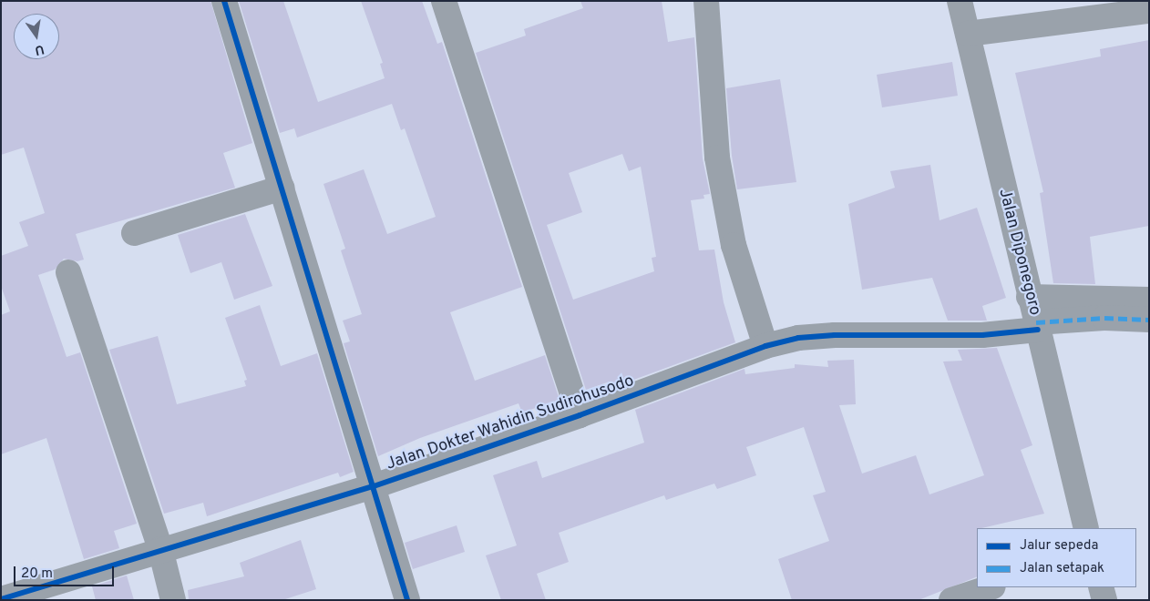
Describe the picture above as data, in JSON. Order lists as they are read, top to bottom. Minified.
{"streets":{"street":["Jalan Diponegoro","Jalan Dokter Wahidin Sudirohusodo"]},"crossings":[["Jalan Diponegoro","Jalan Dokter Wahidin Sudirohusodo"]],"legend":["Jalur sepeda","Jalan setapak"],"scale_bar":"20 m","north":"bottom"}
